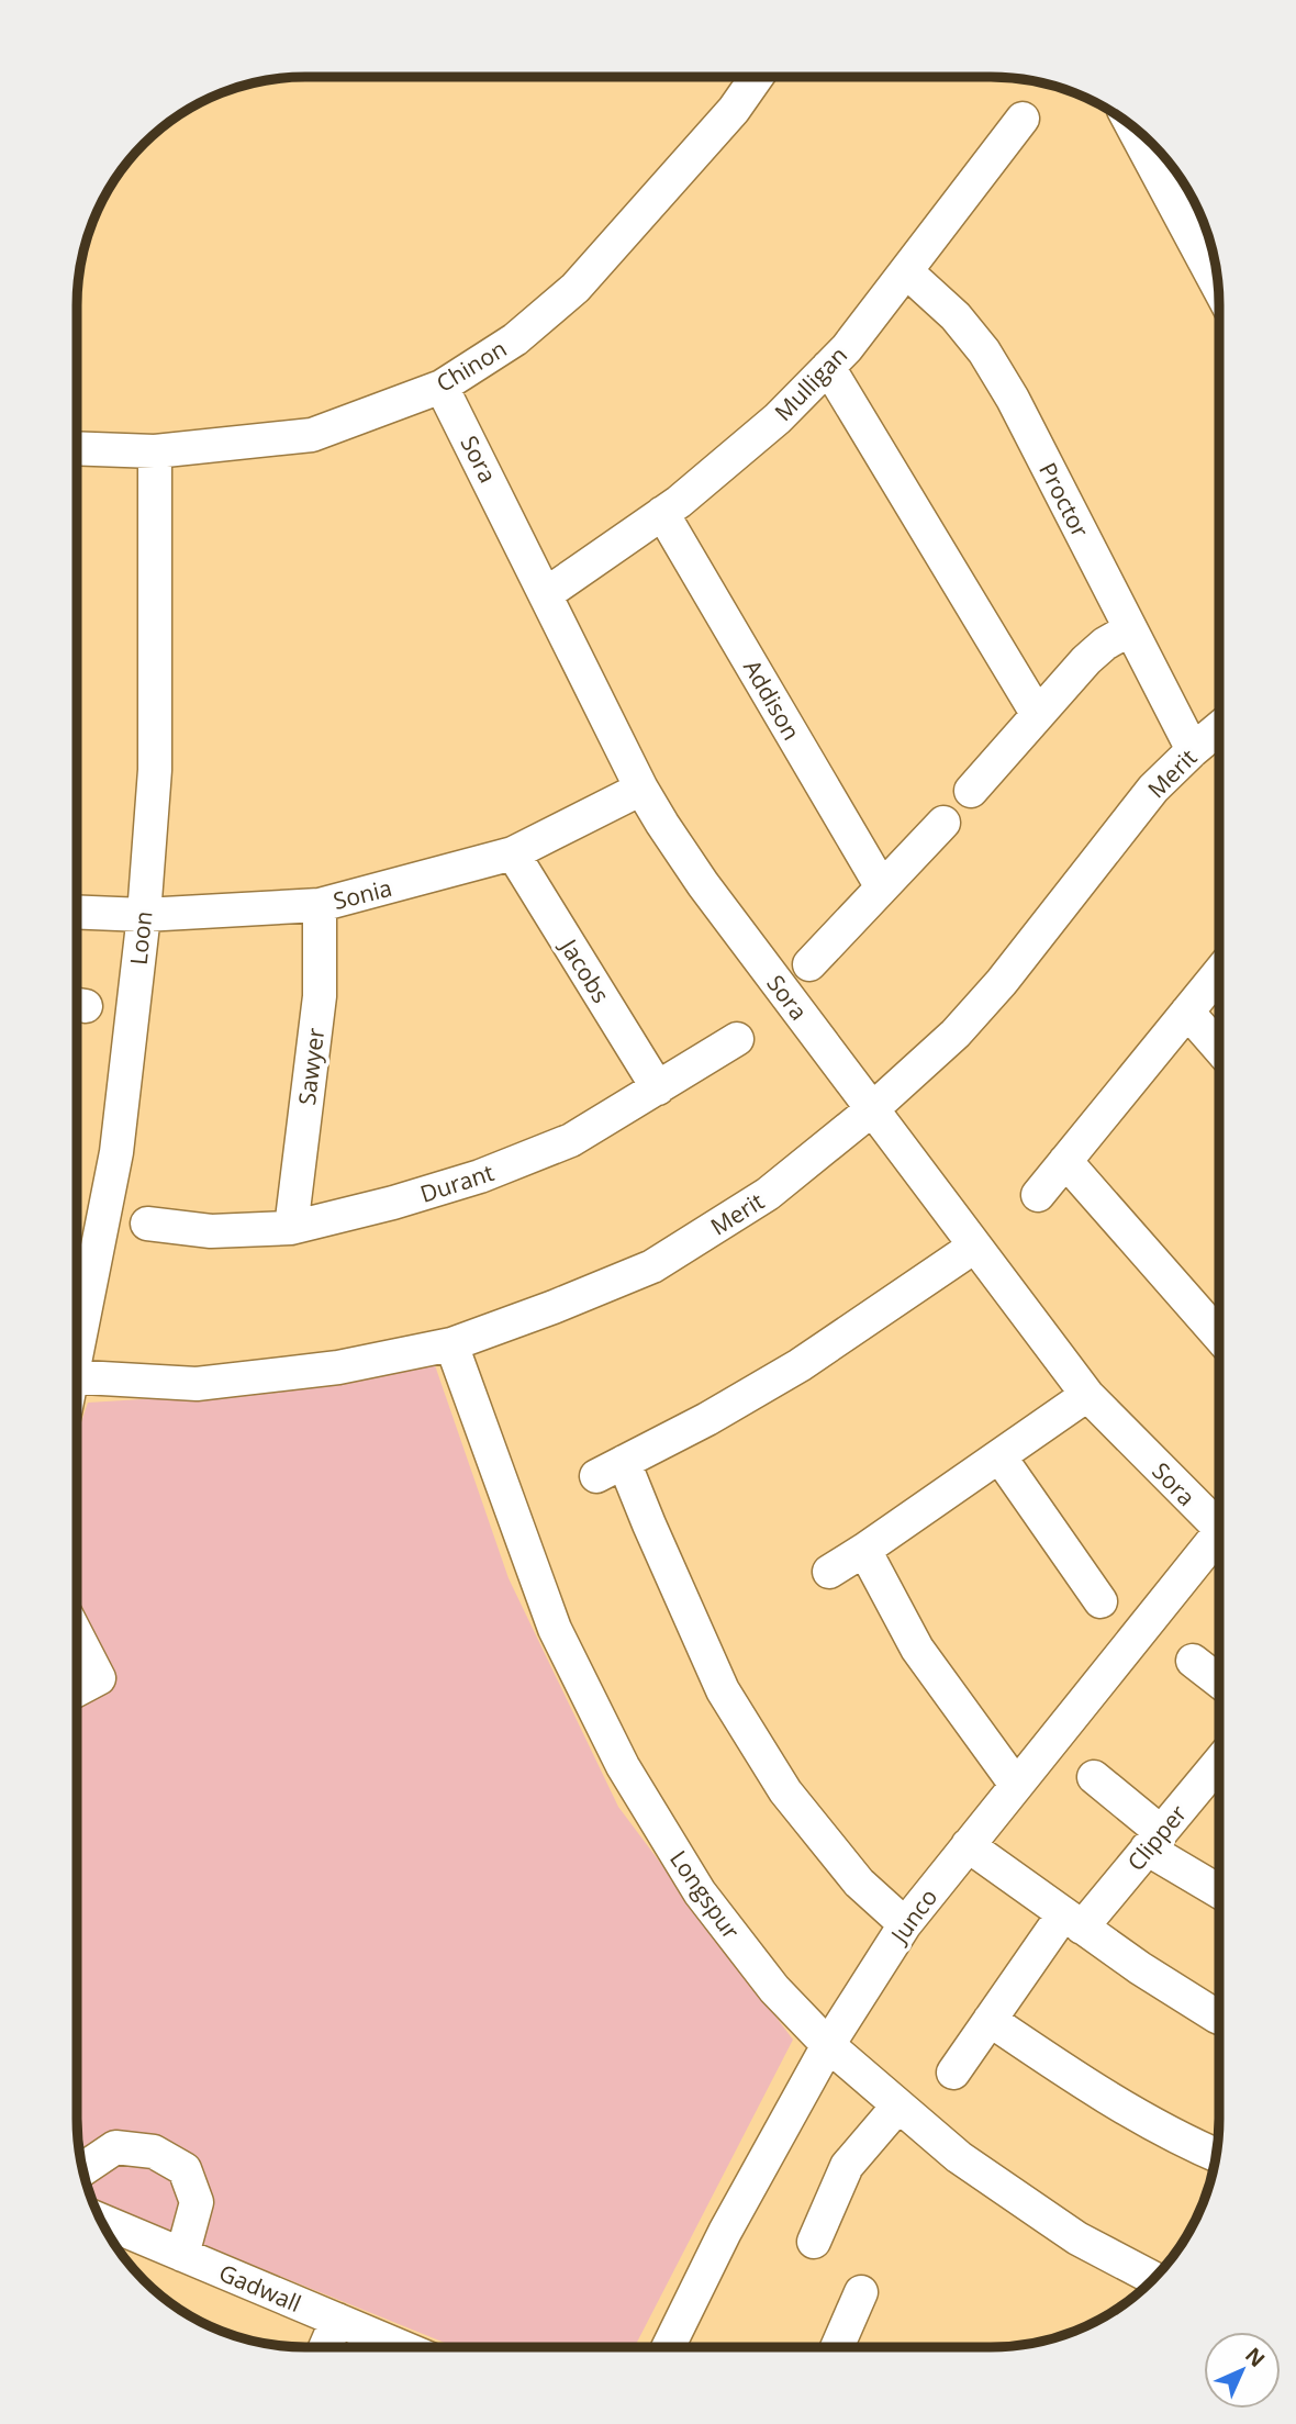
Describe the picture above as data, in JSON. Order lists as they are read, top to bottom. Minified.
{"streets":{"street":["Chinon","Mulligan","Sora","Proctor","Addison","Merit","Sonia","Loon","Jacobs","Sawyer","Durant","Clipper","Longspur","Junco","Gadwall"]},"crossings":[["Chinon","Sora"],["Chinon","Loon"],["Mulligan","Sora"],["Mulligan","Proctor"],["Mulligan","Addison"],["Sora","Merit"],["Sora","Sonia"],["Proctor","Merit"],["Merit","Longspur"],["Sonia","Loon"],["Sonia","Jacobs"],["Sonia","Sawyer"],["Jacobs","Durant"],["Sawyer","Durant"],["Longspur","Junco"]],"north":"top right"}
